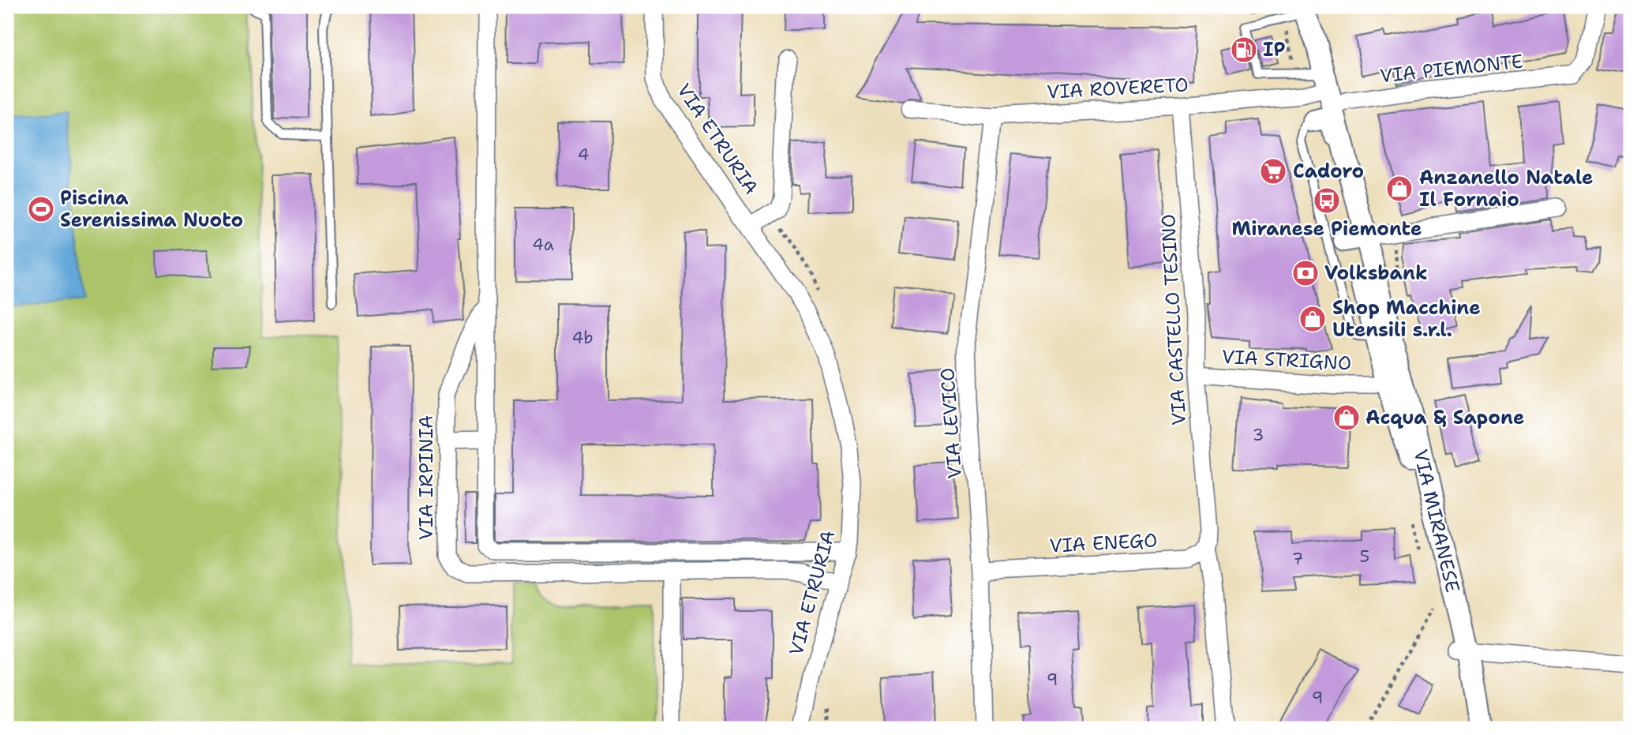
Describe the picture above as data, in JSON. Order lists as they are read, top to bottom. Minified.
{"streets":{"street":["VIA PIEMONTE","VIA ROVERETO","VIA ETRURIA","VIA CASTELLO TESINO","VIA STRIGNO","VIA LEVICO","VIA IRPINIA","VIA MIRANESE","VIA ENEGO"]},"crossings":[["VIA PIEMONTE","VIA ROVERETO"],["VIA PIEMONTE","VIA MIRANESE"],["VIA ROVERETO","VIA CASTELLO TESINO"],["VIA ROVERETO","VIA LEVICO"],["VIA ROVERETO","VIA MIRANESE"],["VIA ETRURIA","VIA IRPINIA"],["VIA CASTELLO TESINO","VIA STRIGNO"],["VIA CASTELLO TESINO","VIA ENEGO"],["VIA STRIGNO","VIA MIRANESE"],["VIA LEVICO","VIA ENEGO"]],"places":{"fuel station":["IP"],"supermarket":["Cadoro"],"shop":["Anzanello Natale Il Fornaio","Shop Macchine Utensili s.r.l.","Acqua & Sapone"],"bus stop":["Miranese Piemonte"],"sports":["Piscina Serenissima Nuoto"],"bank":["Volksbank"]},"house_numbers":["4","4a","4b","3","5","7","9","9"]}
